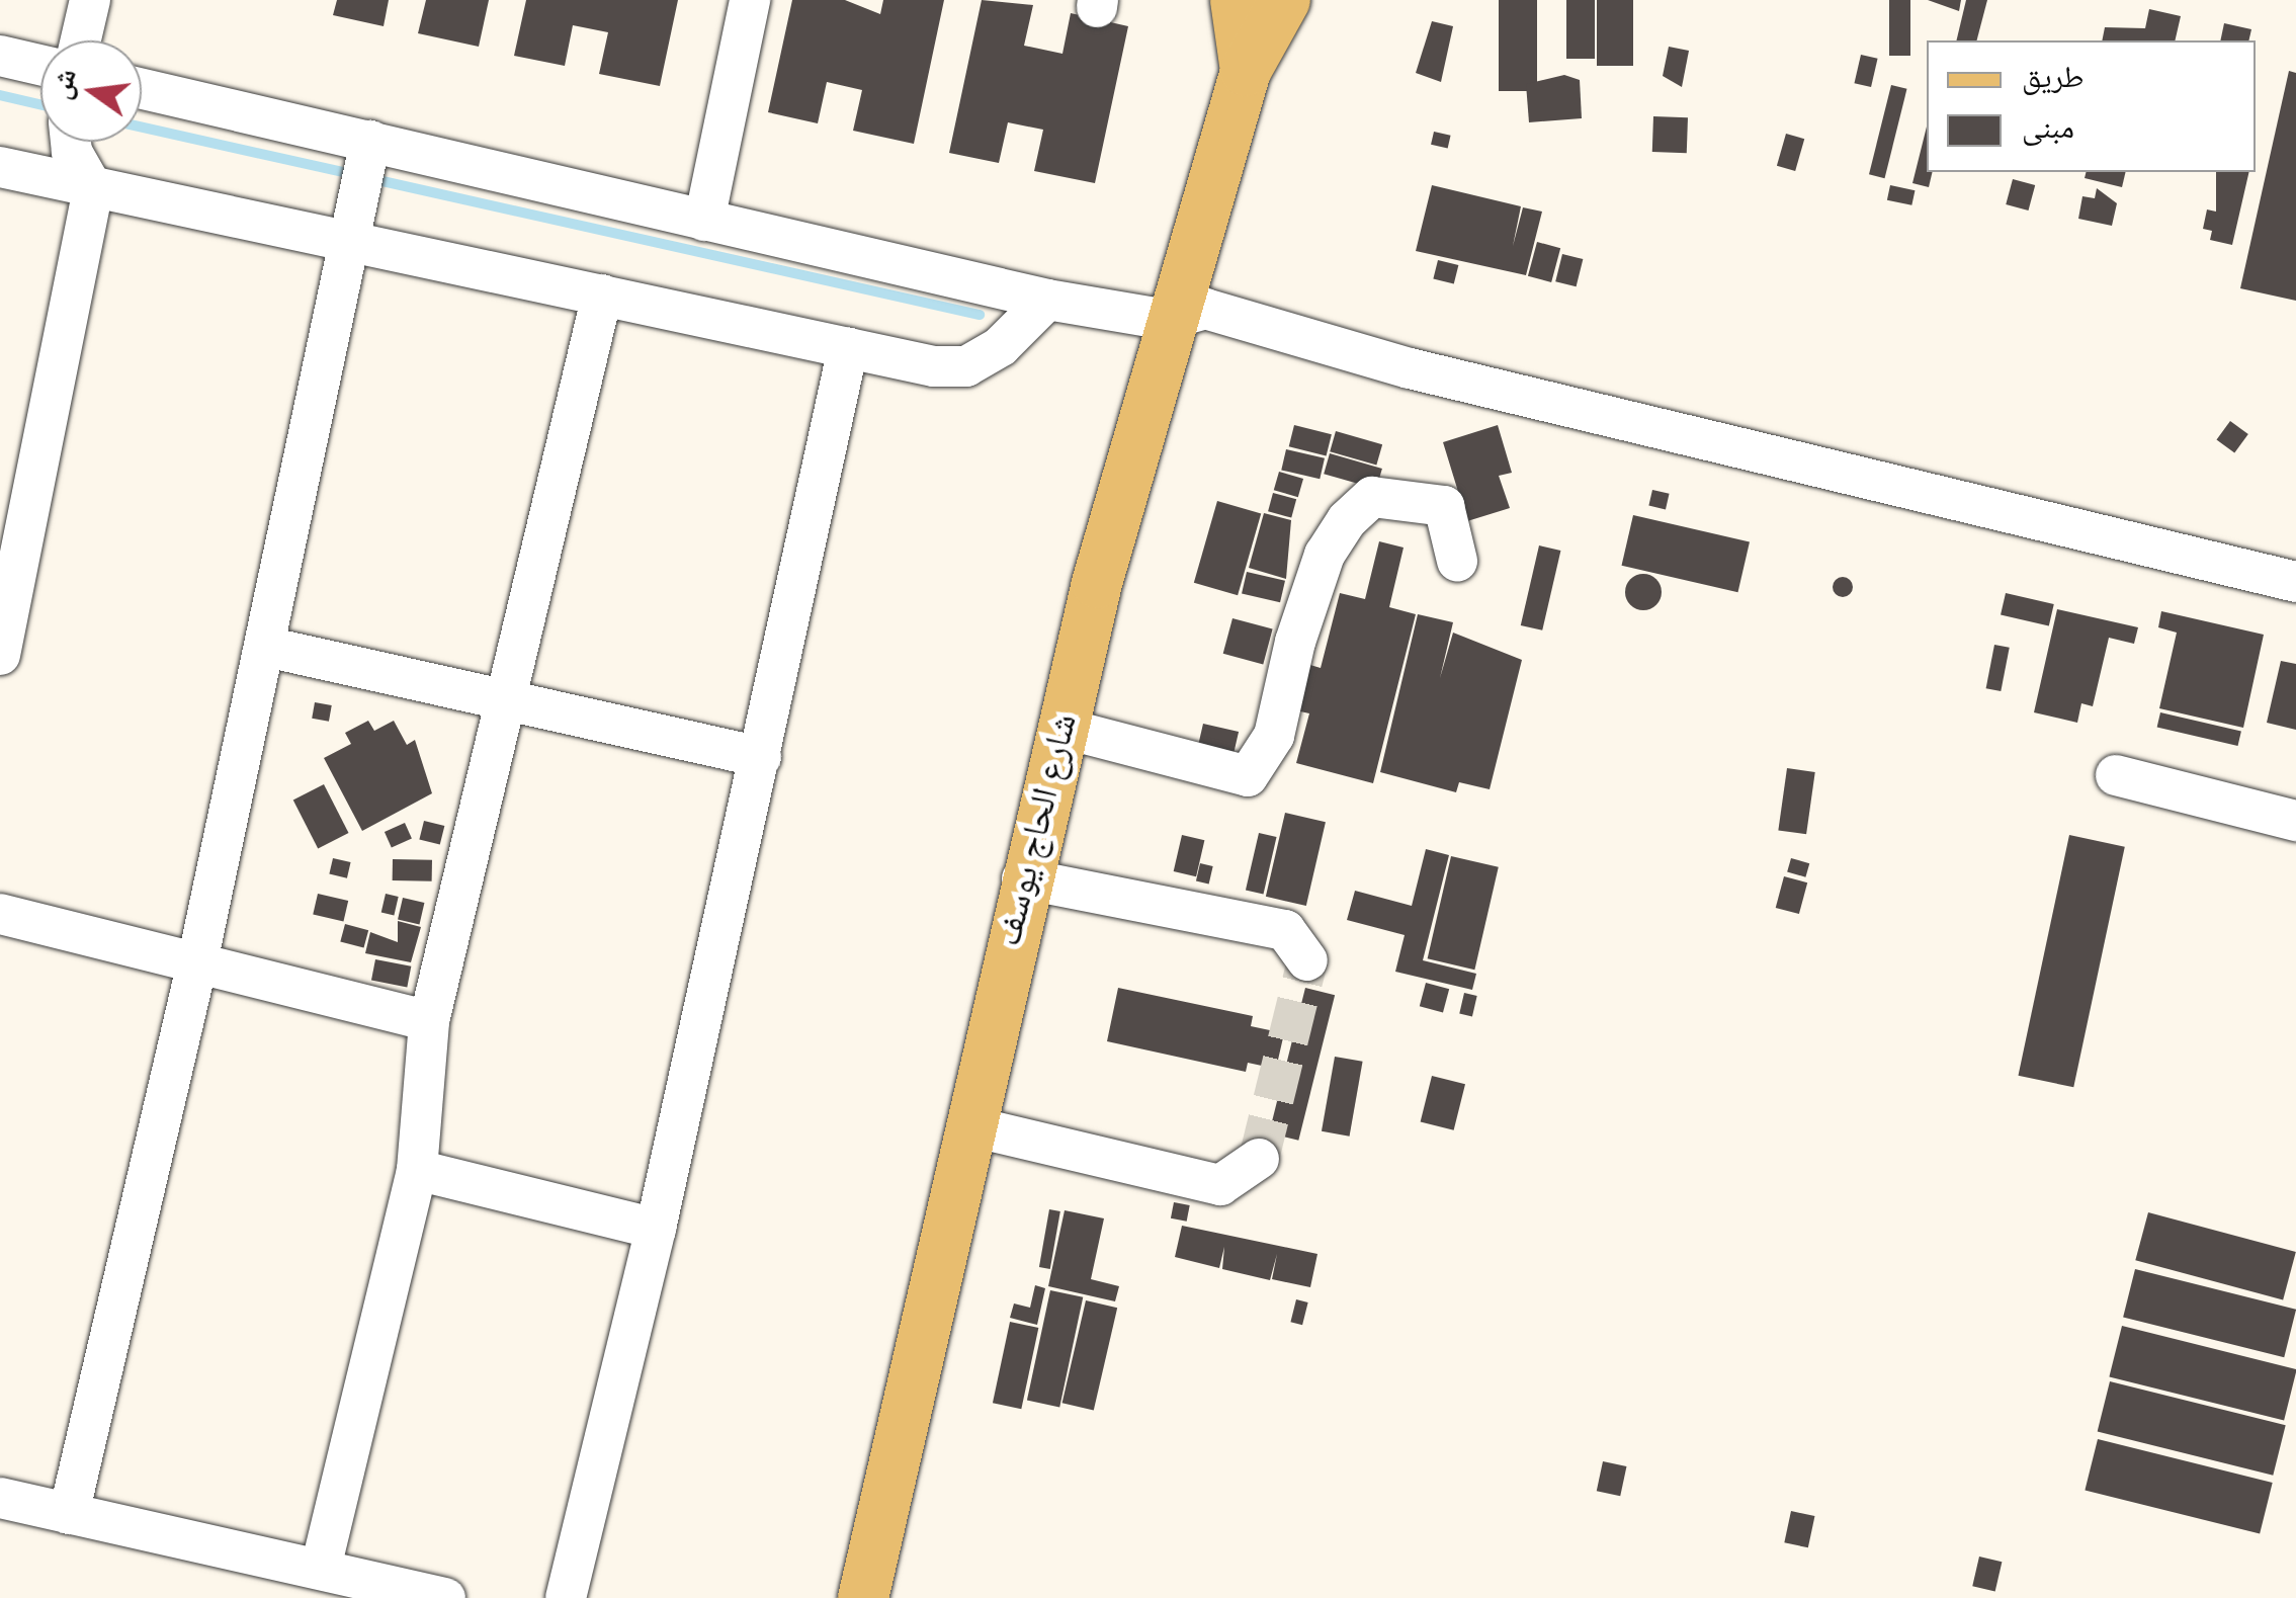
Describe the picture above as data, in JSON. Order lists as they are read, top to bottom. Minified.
{"streets":{"main road":["شارع الحاج يوسف"]},"legend":["طريق","مبنى"],"north":"left"}
